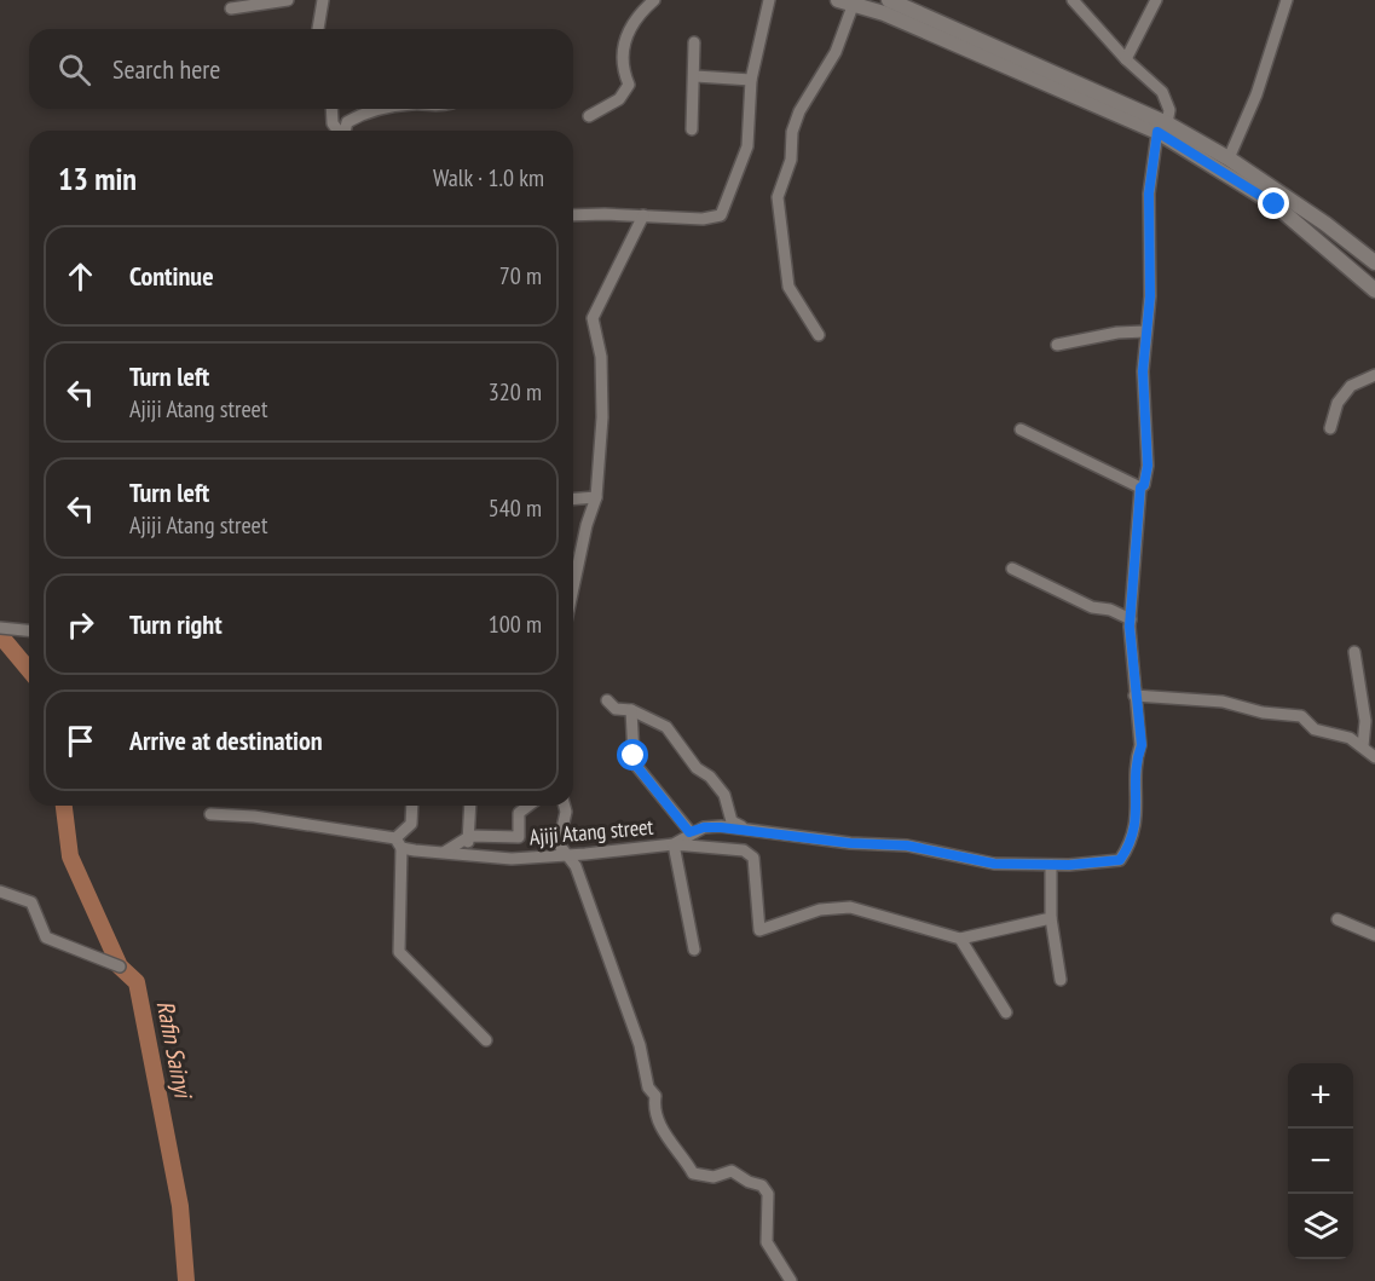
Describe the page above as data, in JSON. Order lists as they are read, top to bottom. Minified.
{"streets":{"street":["Ajiji Atang street"]},"water":["Rafin Sainyi"],"page":{"search":"Search here","heading":["13 min","Walk · 1.0 km"],"list":[["Continue","70 m"],["Turn left","Ajiji Atang street","320 m"],["Turn left","Ajiji Atang street","540 m"],["Turn right","100 m"],"Arrive at destination"],"map_buttons":["+","−"]}}
